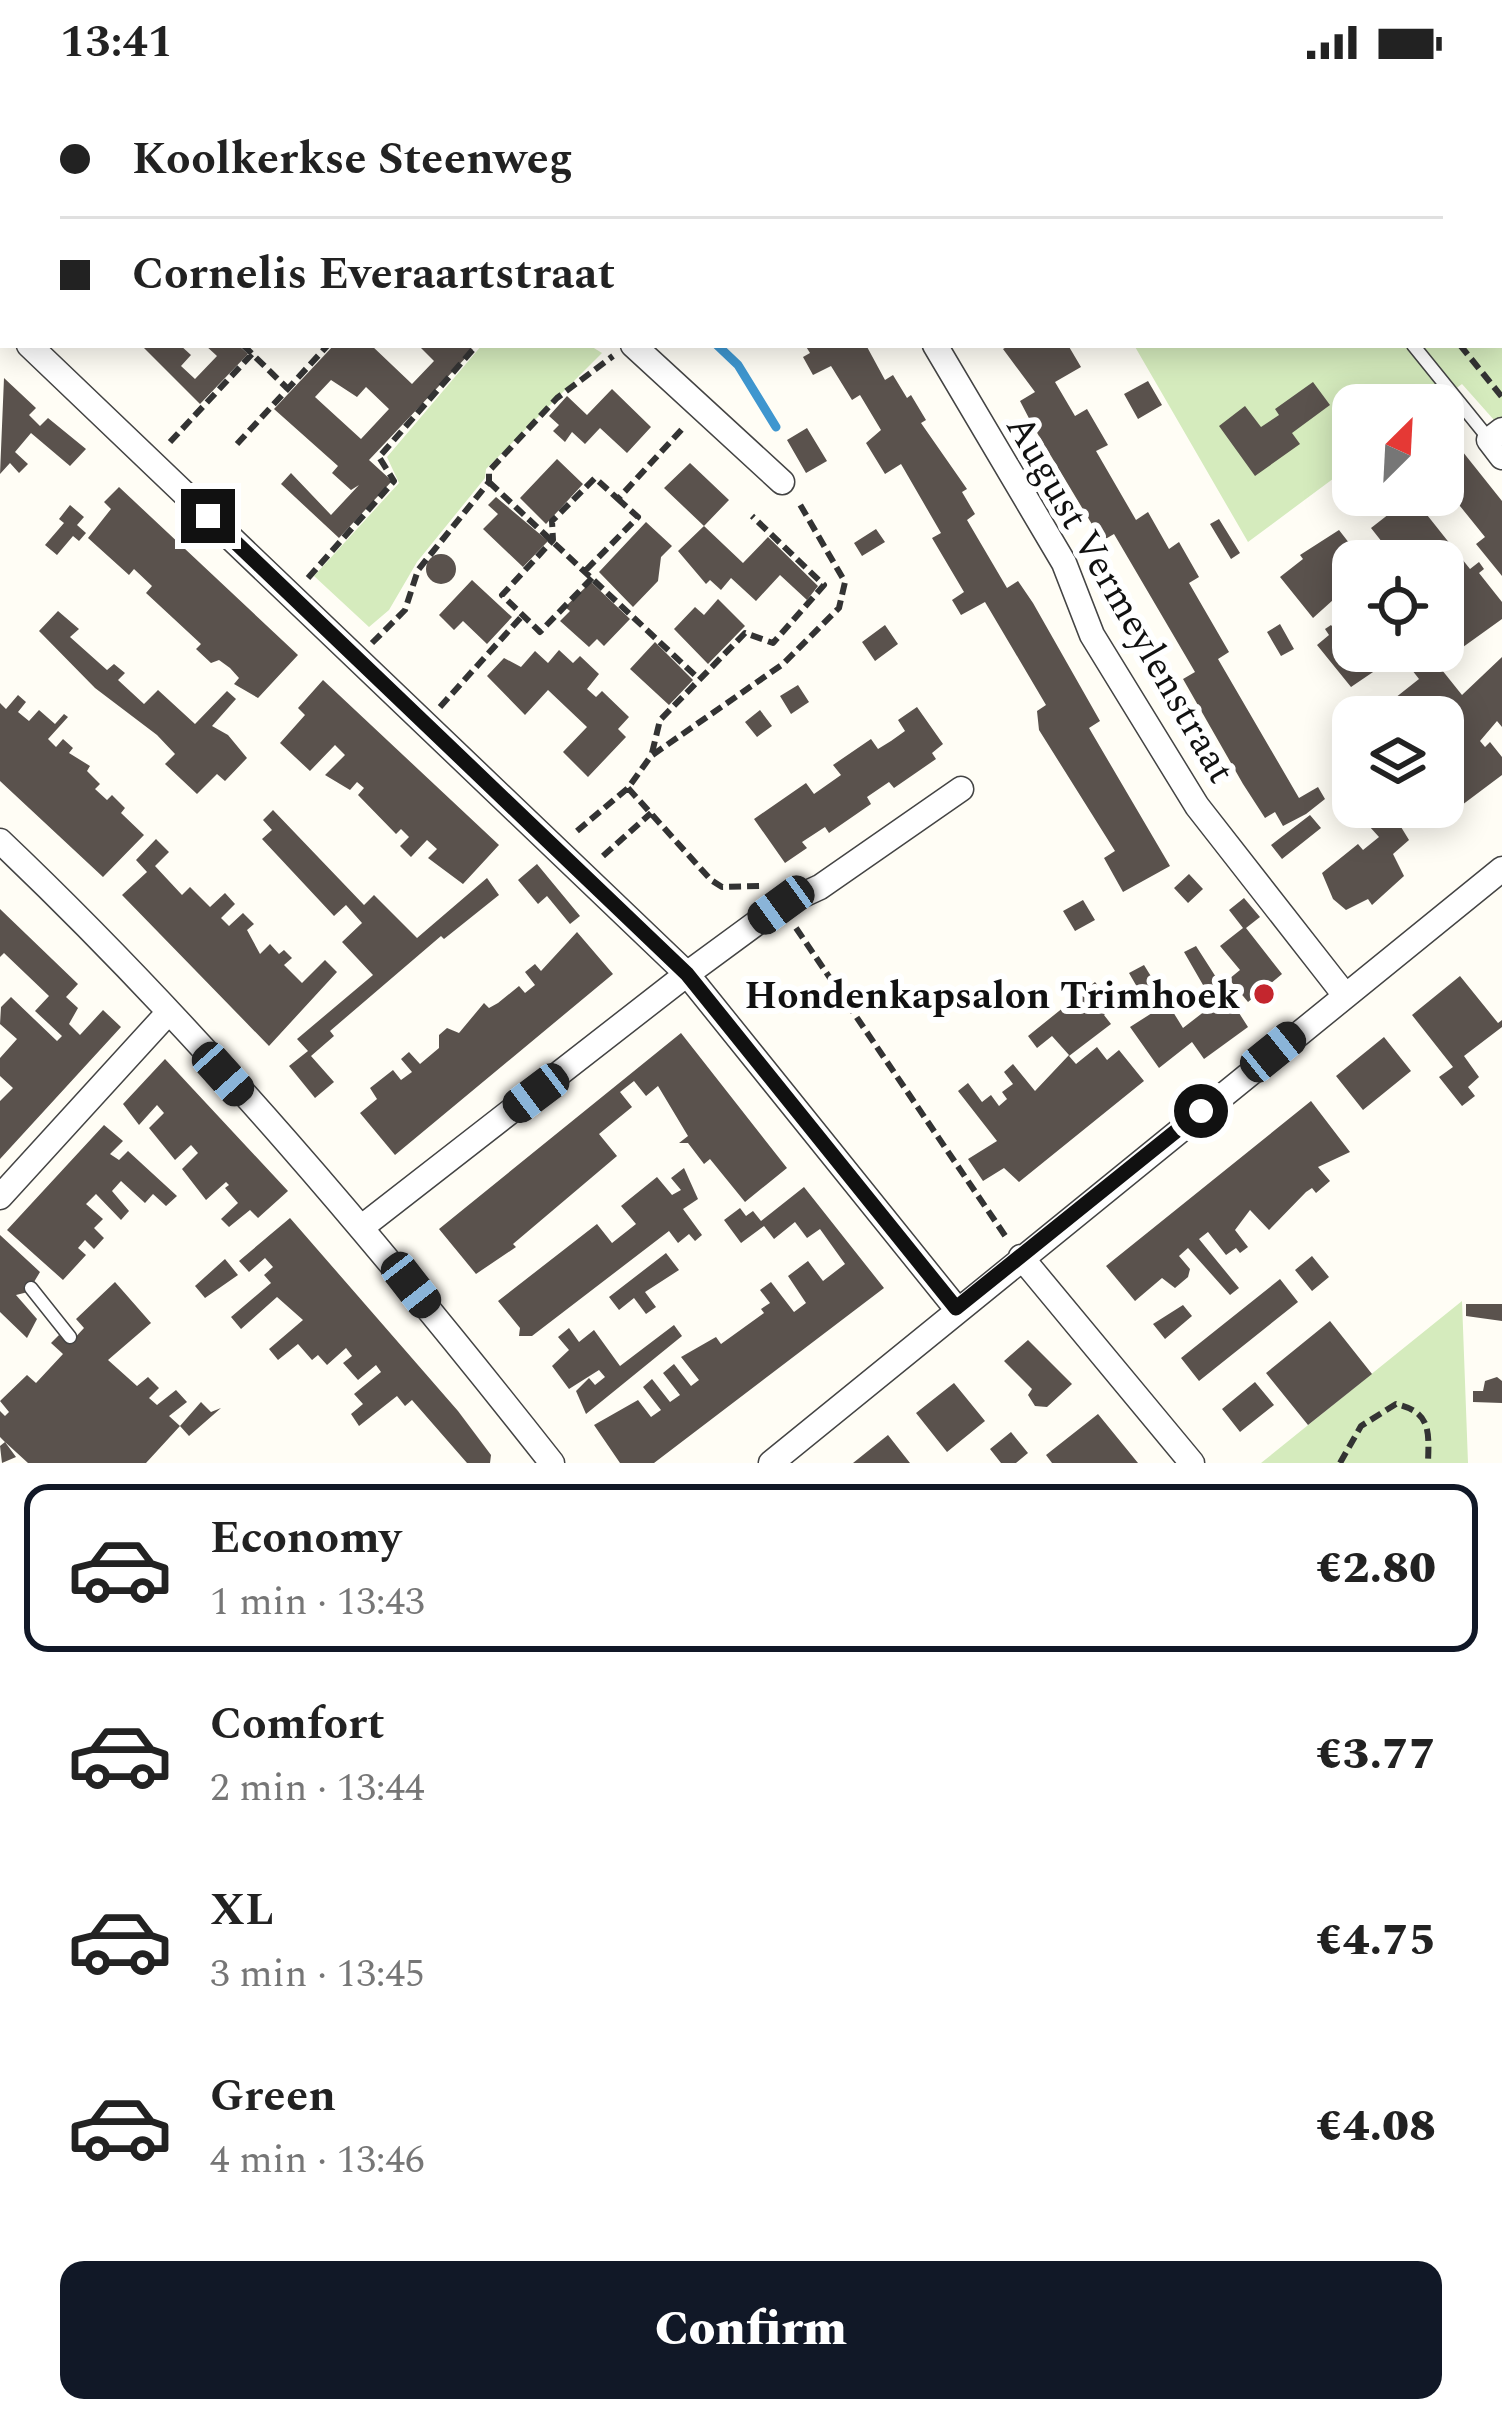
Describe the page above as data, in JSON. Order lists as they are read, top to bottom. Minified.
{"streets":{"street":["August Vermeylenstraat"]},"places":["Hondenkapsalon Trimhoek"],"north":"top right","page":{"status":"13:41","banner":["Koolkerkse Steenweg","Cornelis Everaartstraat"],"list":[{"name":"Economy","note":"1 min · 13:43","value":"€2.80"},{"name":"Comfort","note":"2 min · 13:44","value":"€3.77"},{"name":"XL","note":"3 min · 13:45","value":"€4.75"},{"name":"Green","note":"4 min · 13:46","value":"€4.08"}],"buttons":"Confirm"}}
